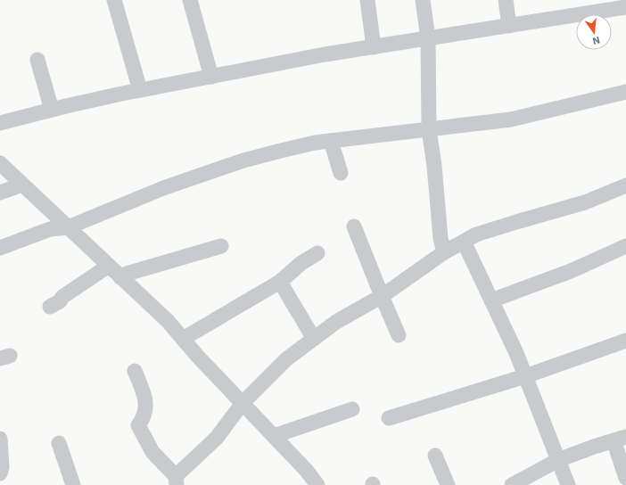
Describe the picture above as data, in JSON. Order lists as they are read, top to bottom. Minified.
{"north":"bottom"}
